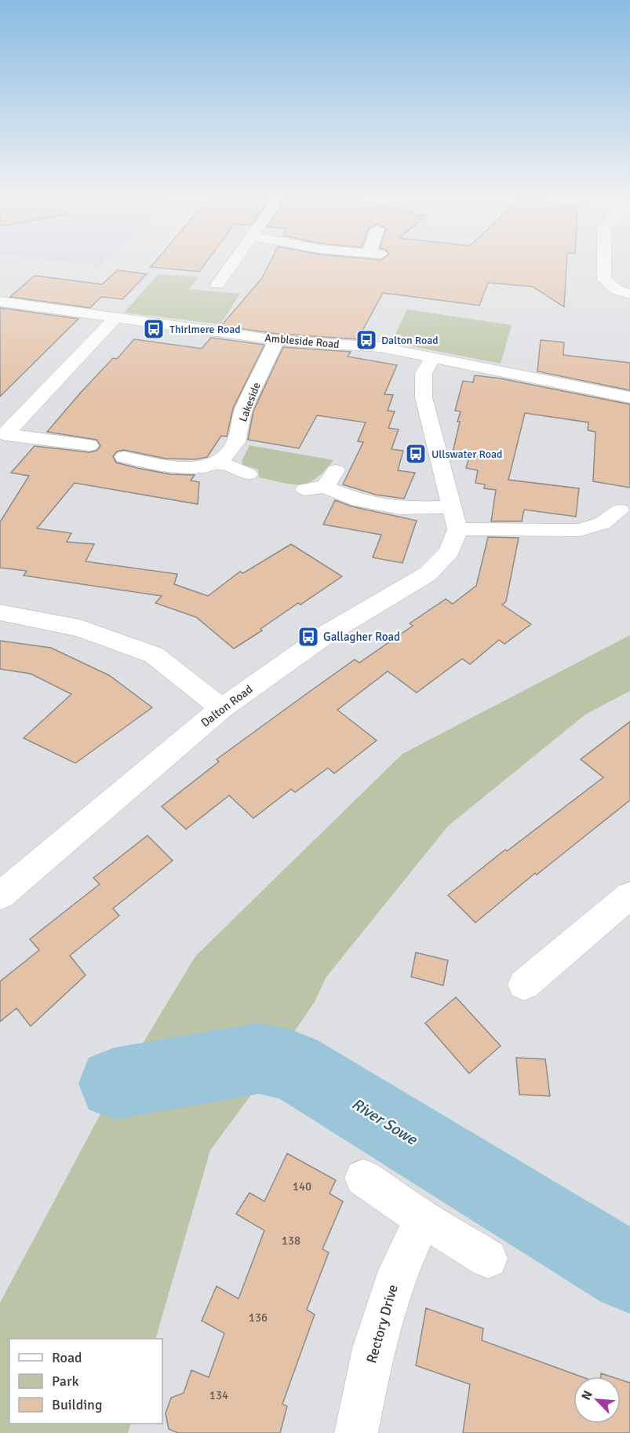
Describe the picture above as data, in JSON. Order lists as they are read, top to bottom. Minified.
{"streets":{"street":["Ambleside Road","Lakeside","Dalton Road","Rectory Drive"]},"crossings":[["Ambleside Road","Lakeside"]],"water":["River Sowe"],"places":{"bus stop":["Thirlmere Road","Dalton Road","Ullswater Road","Gallagher Road"]},"house_numbers":["140","138","136","134"],"legend":["Road","Park","Building"],"north":"top left"}
